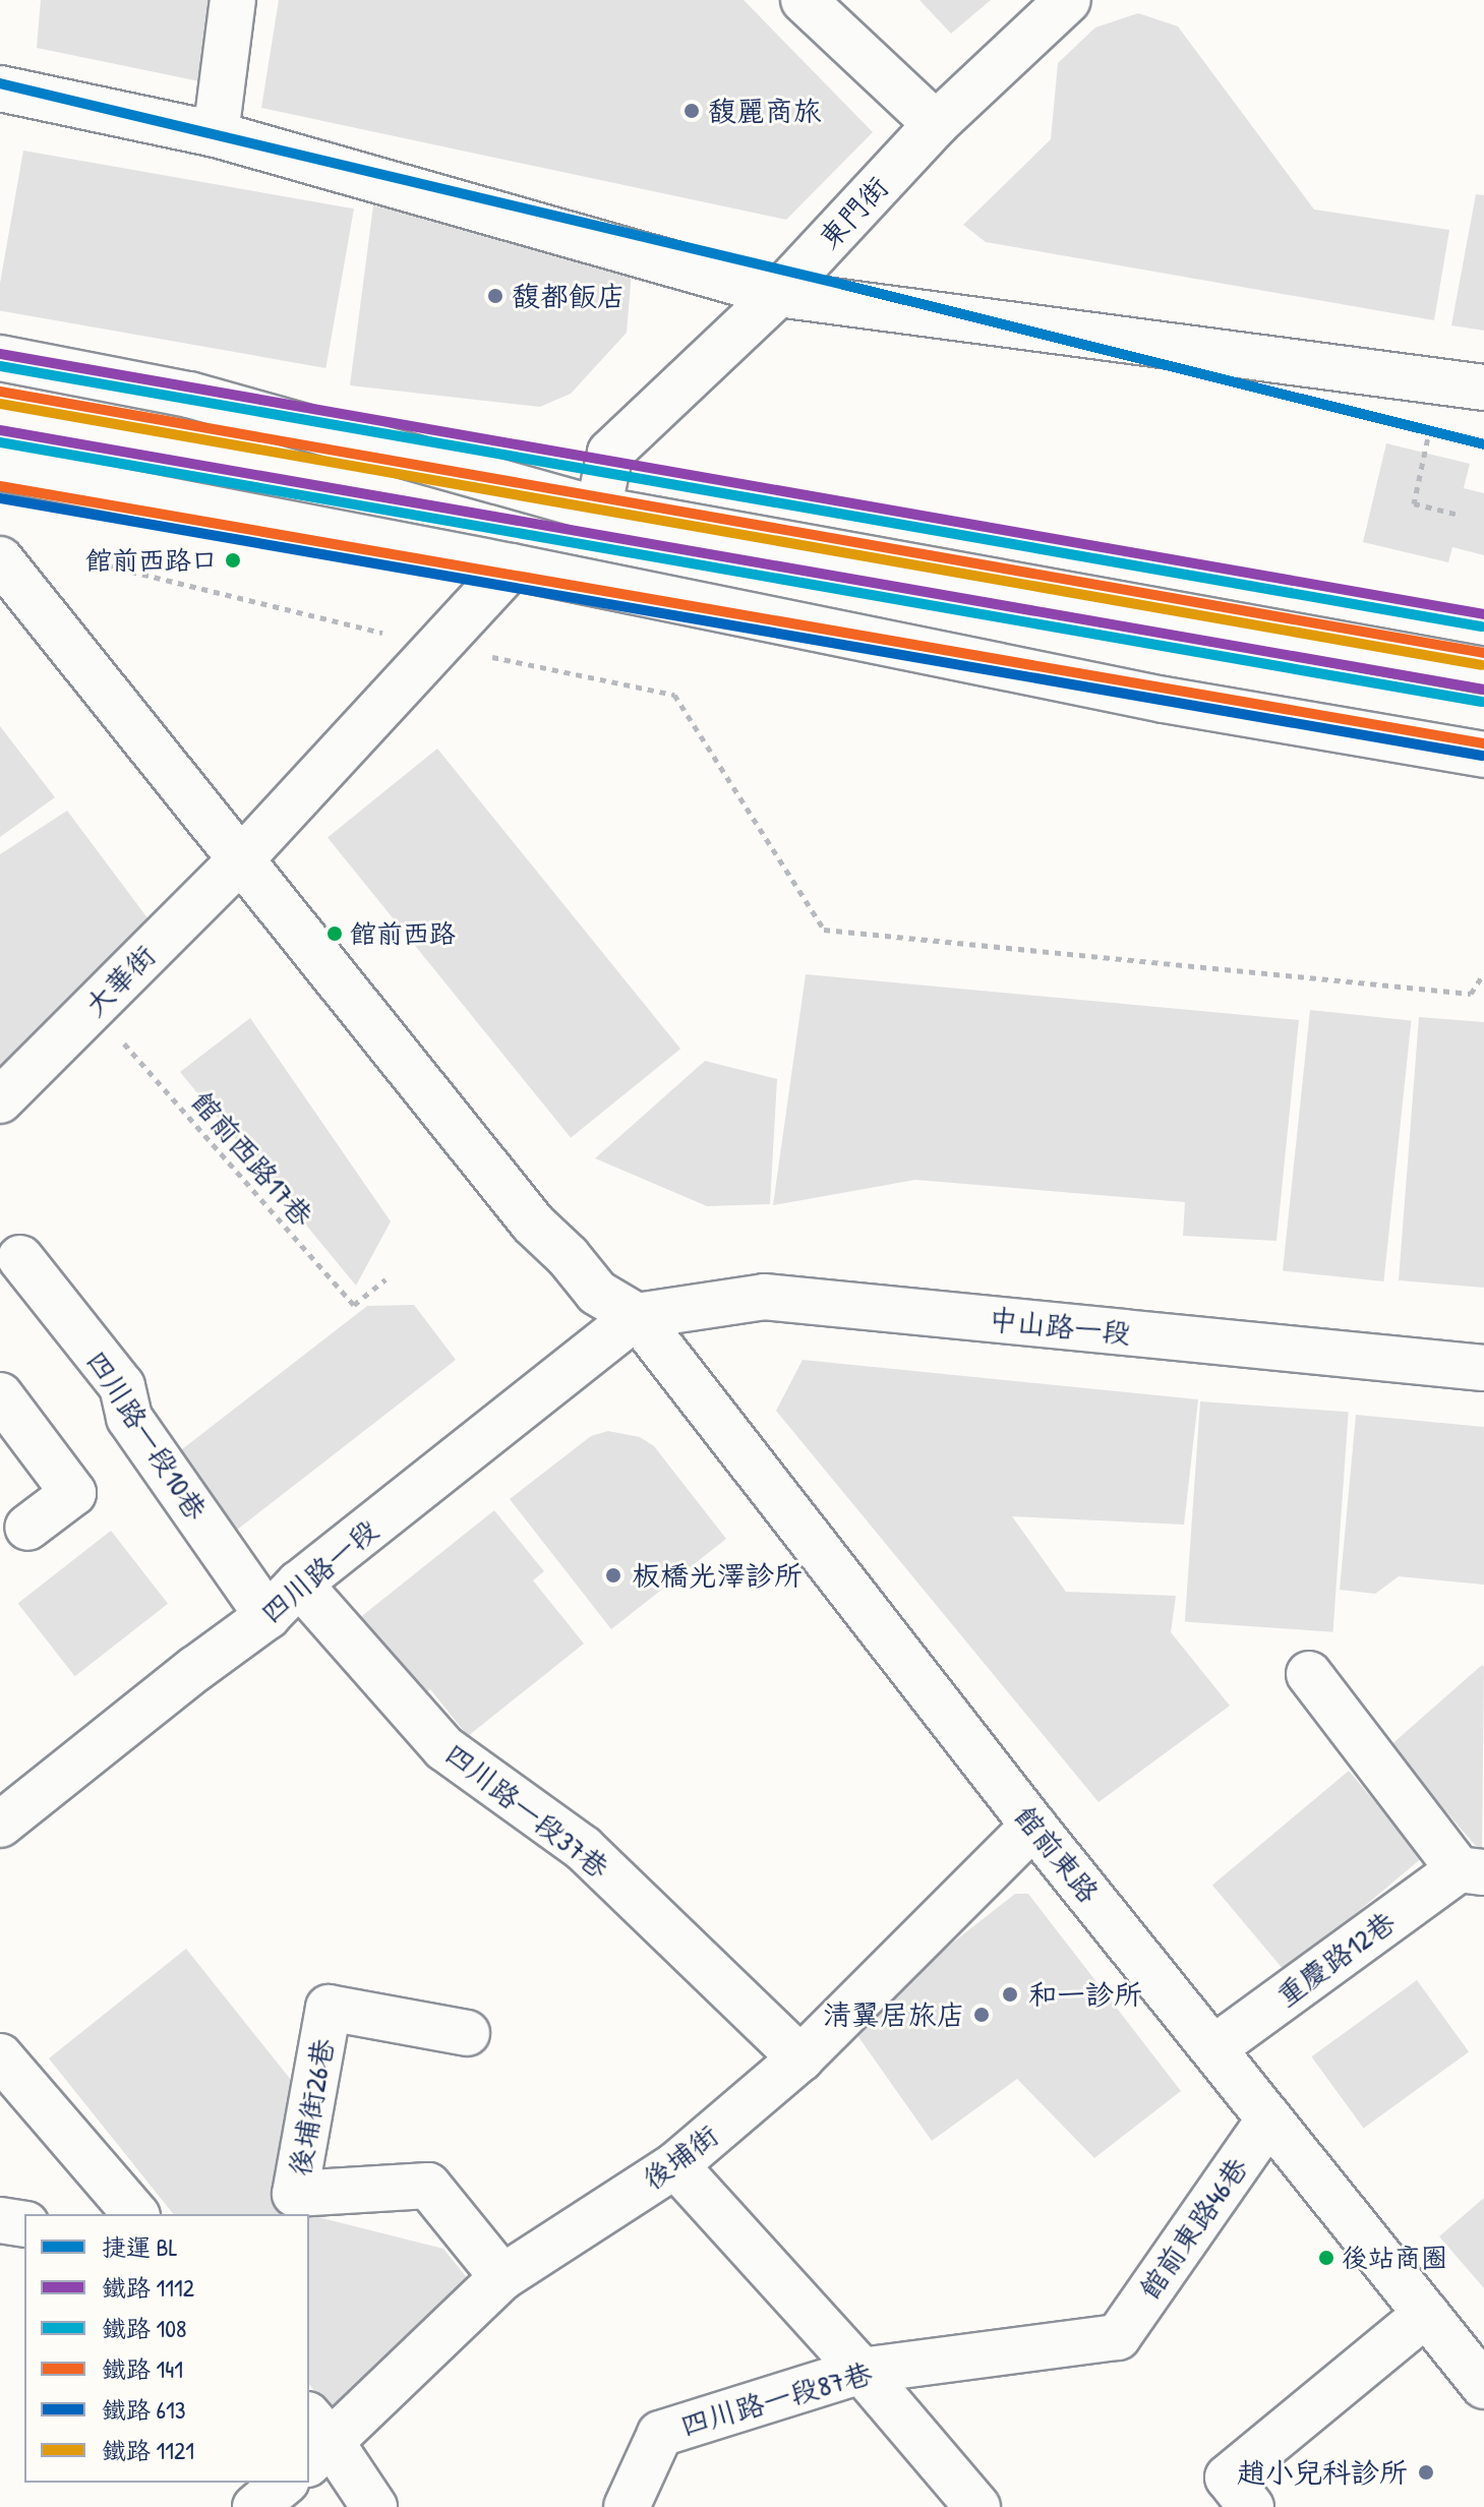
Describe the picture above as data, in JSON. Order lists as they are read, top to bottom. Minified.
{"streets":{"street":["東門街","大華街","中山路一段","四川路一段10巷","四川路一段","四川路一段37巷","館前東路","重慶路12巷","後埔街26巷","後埔街","館前東路46巷","四川路一段87巷"],"path":["館前西路17巷"]},"crossings":[["大華街","館前西路17巷"],["中山路一段","四川路一段"],["中山路一段","館前東路"],["四川路一段10巷","四川路一段"],["四川路一段","四川路一段37巷"],["四川路一段","館前東路"],["四川路一段37巷","後埔街"],["館前東路","重慶路12巷"],["館前東路","後埔街"],["館前東路","館前東路46巷"],["後埔街26巷","後埔街"],["館前東路46巷","四川路一段87巷"]],"places":["馥麗商旅","馥都飯店","館前西路口","館前西路","板橋光澤診所","和一診所","清翼居旅店","後站商圈","趙小兒科診所"],"lines":["metro line BL","rail line 1112","rail line 108","rail line 141","rail line 1121","rail line 613"],"legend":["捷運 BL","鐵路 1112","鐵路 108","鐵路 141","鐵路 613","鐵路 1121"]}
